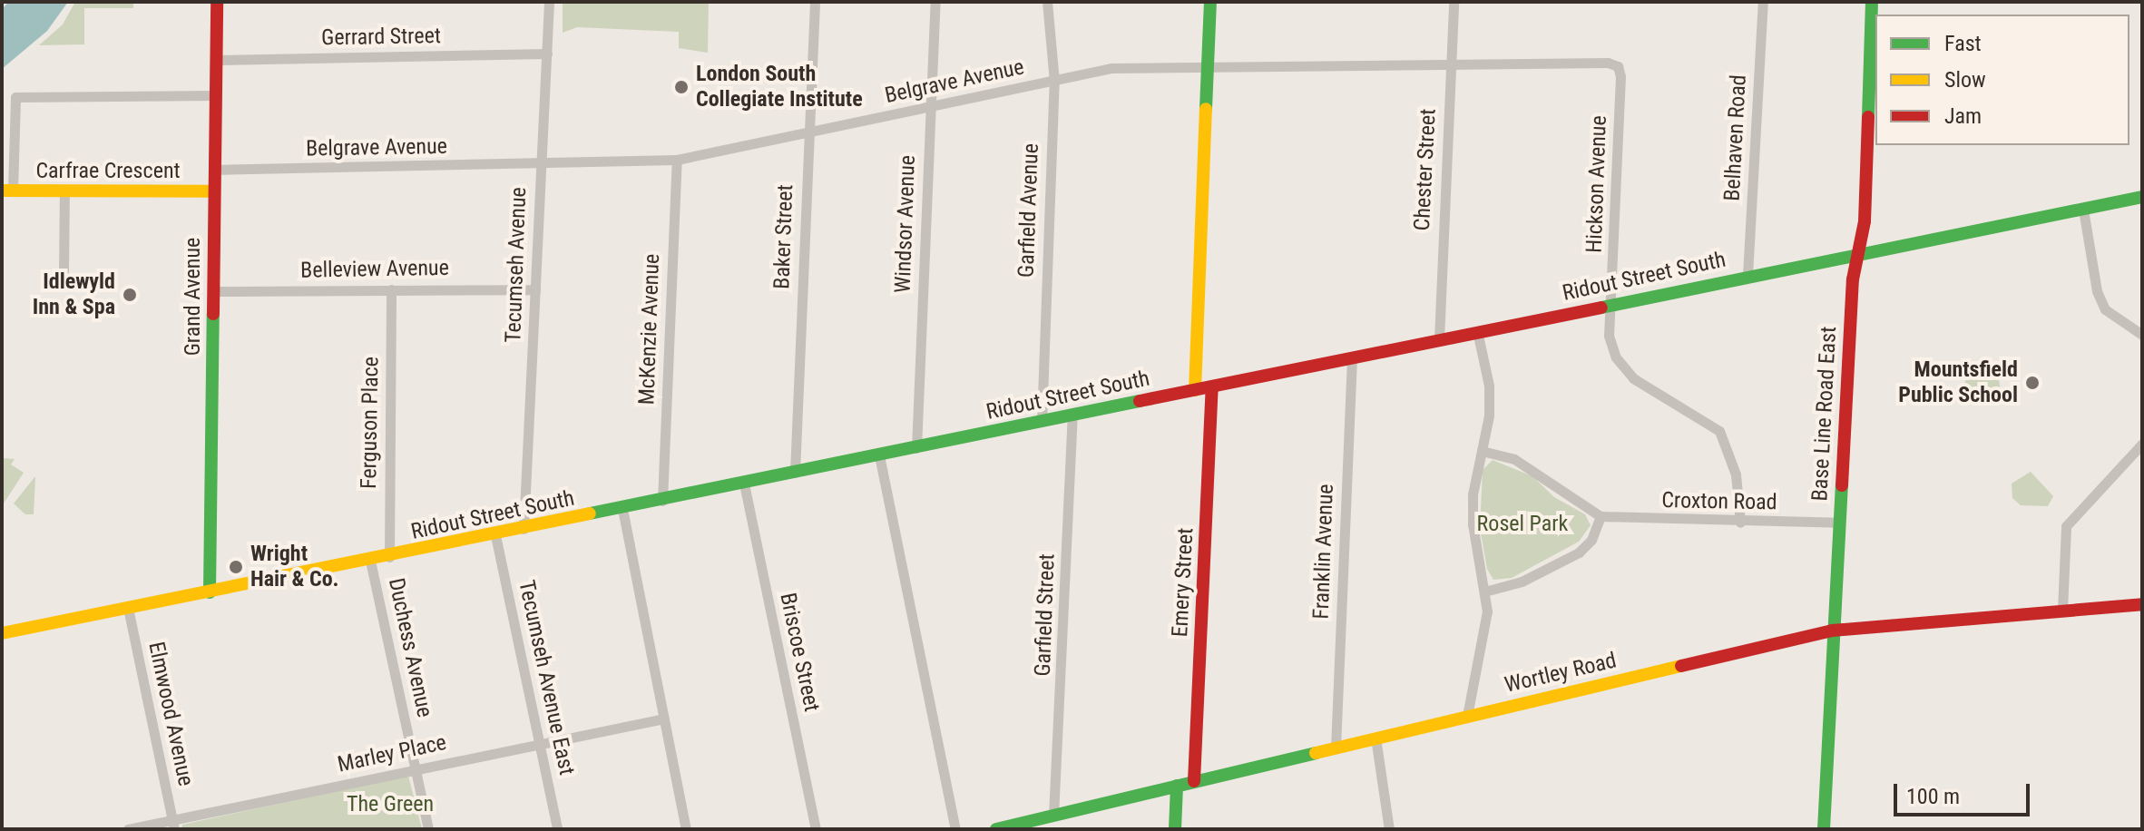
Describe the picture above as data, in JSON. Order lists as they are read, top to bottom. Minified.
{"streets":{"street":["Gerrard Street","Belgrave Avenue","Belhaven Road","Chester Street","Carfrae Crescent","Hickson Avenue","Garfield Avenue","Windsor Avenue","Baker Street","Tecumseh Avenue","Belleview Avenue","Ridout Street South","Grand Avenue","McKenzie Avenue","Base Line Road East","Ferguson Place","Croxton Road","Franklin Avenue","Emery Street","Garfield Street","Duchess Avenue","Briscoe Street","Wortley Road","Tecumseh Avenue East","Elmwood Avenue","Marley Place"]},"crossings":[["Gerrard Street","Tecumseh Avenue"],["Gerrard Street","Grand Avenue"],["Belgrave Avenue","Chester Street"],["Belgrave Avenue","Hickson Avenue"],["Belgrave Avenue","Garfield Avenue"],["Belgrave Avenue","Windsor Avenue"],["Belgrave Avenue","Baker Street"],["Belgrave Avenue","Tecumseh Avenue"],["Belgrave Avenue","Grand Avenue"],["Belgrave Avenue","McKenzie Avenue"],["Belhaven Road","Ridout Street South"],["Chester Street","Ridout Street South"],["Carfrae Crescent","Grand Avenue"],["Hickson Avenue","Ridout Street South"],["Hickson Avenue","Croxton Road"],["Garfield Avenue","Ridout Street South"],["Windsor Avenue","Ridout Street South"],["Baker Street","Ridout Street South"],["Tecumseh Avenue","Belleview Avenue"],["Tecumseh Avenue","Ridout Street South"],["Belleview Avenue","Grand Avenue"],["Belleview Avenue","Ferguson Place"],["Ridout Street South","Grand Avenue"],["Ridout Street South","McKenzie Avenue"],["Ridout Street South","Base Line Road East"],["Ridout Street South","Ferguson Place"],["Ridout Street South","Franklin Avenue"],["Ridout Street South","Emery Street"],["Ridout Street South","Garfield Street"],["Ridout Street South","Duchess Avenue"],["Ridout Street South","Briscoe Street"],["Ridout Street South","Tecumseh Avenue East"],["Ridout Street South","Elmwood Avenue"],["Base Line Road East","Croxton Road"],["Base Line Road East","Wortley Road"],["Franklin Avenue","Wortley Road"],["Emery Street","Wortley Road"],["Garfield Street","Wortley Road"],["Duchess Avenue","Marley Place"],["Tecumseh Avenue East","Marley Place"],["Elmwood Avenue","Marley Place"]],"parks":["Rosel Park","The Green"],"places":["London South Collegiate Institute","Idlewyld Inn & Spa","Mountsfield Public School","Wright Hair & Co."],"legend":["Fast","Slow","Jam"],"scale_bar":"100 m"}
